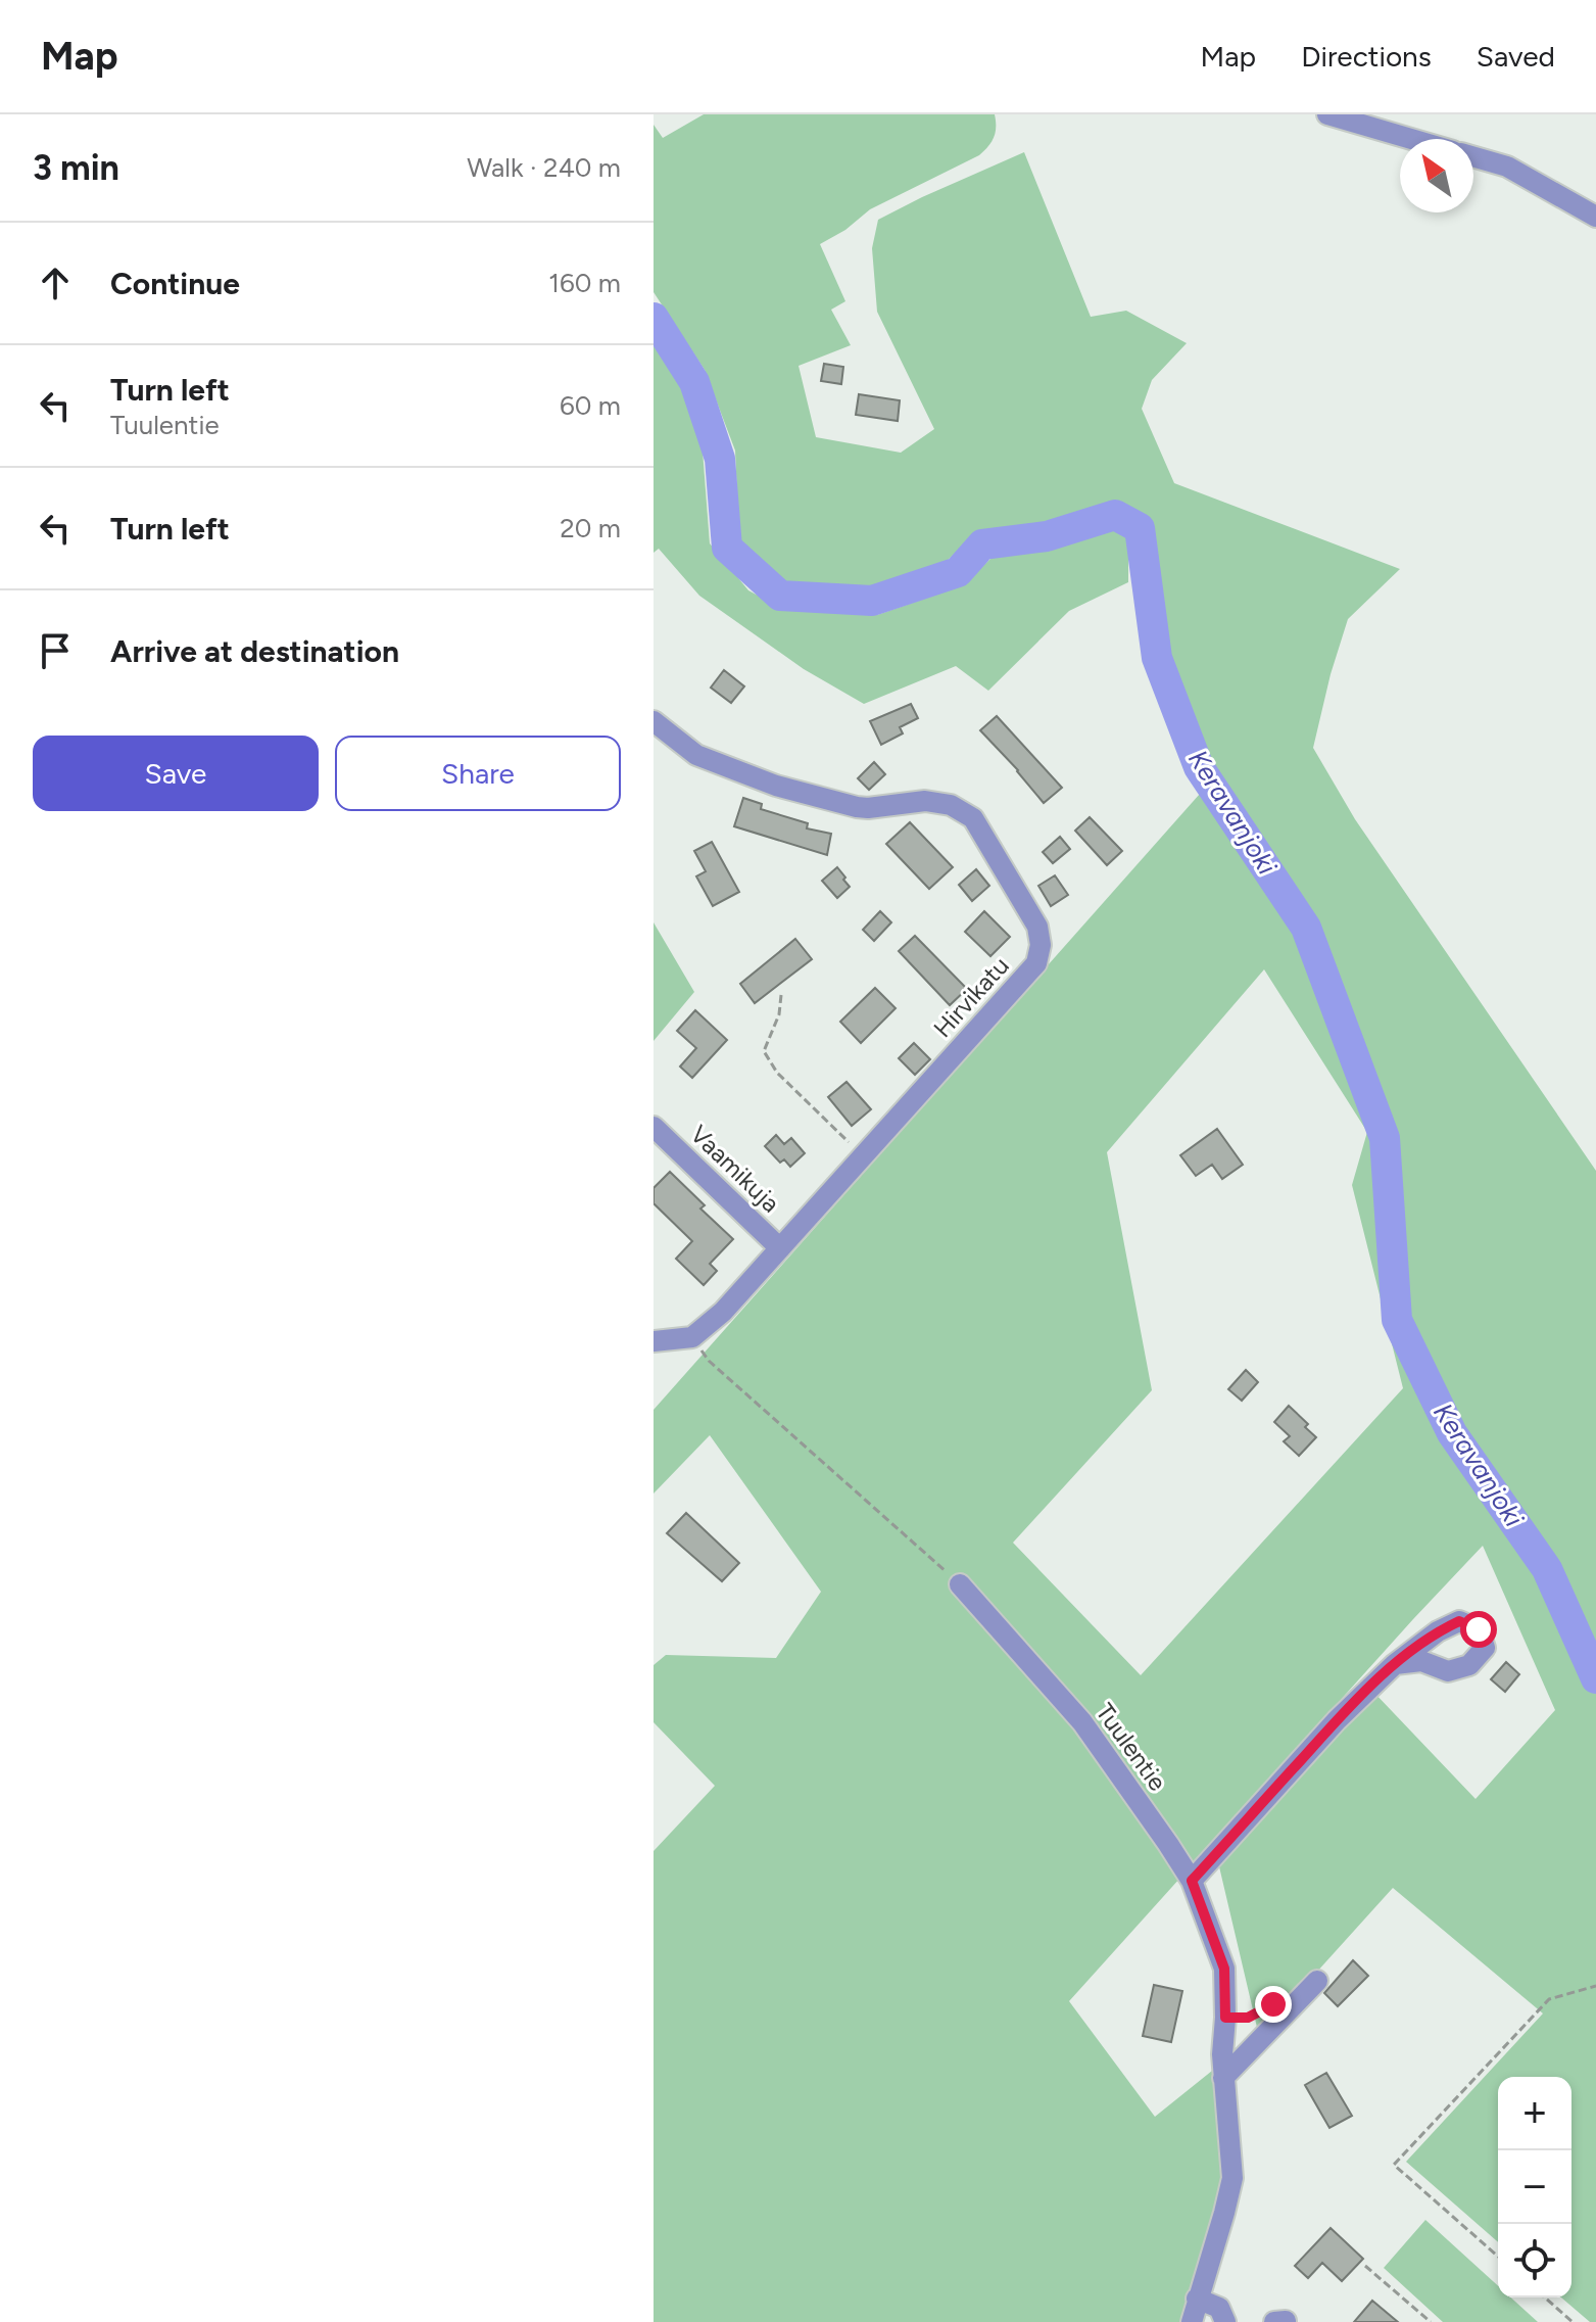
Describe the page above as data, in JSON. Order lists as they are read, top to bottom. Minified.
{"streets":{"street":["Hirvikatu","Vaamikuja","Tuulentie"]},"crossings":[["Hirvikatu","Vaamikuja"]],"water":["Keravanjoki"],"north":"top left","page":{"header":"Map","nav":["Map","Directions","Saved"],"heading":["3 min","Walk · 240 m"],"list":[["Continue","160 m"],["Turn left","Tuulentie","60 m"],["Turn left","20 m"],"Arrive at destination"],"buttons":["Save","Share"],"map_buttons":["+","−"]}}
